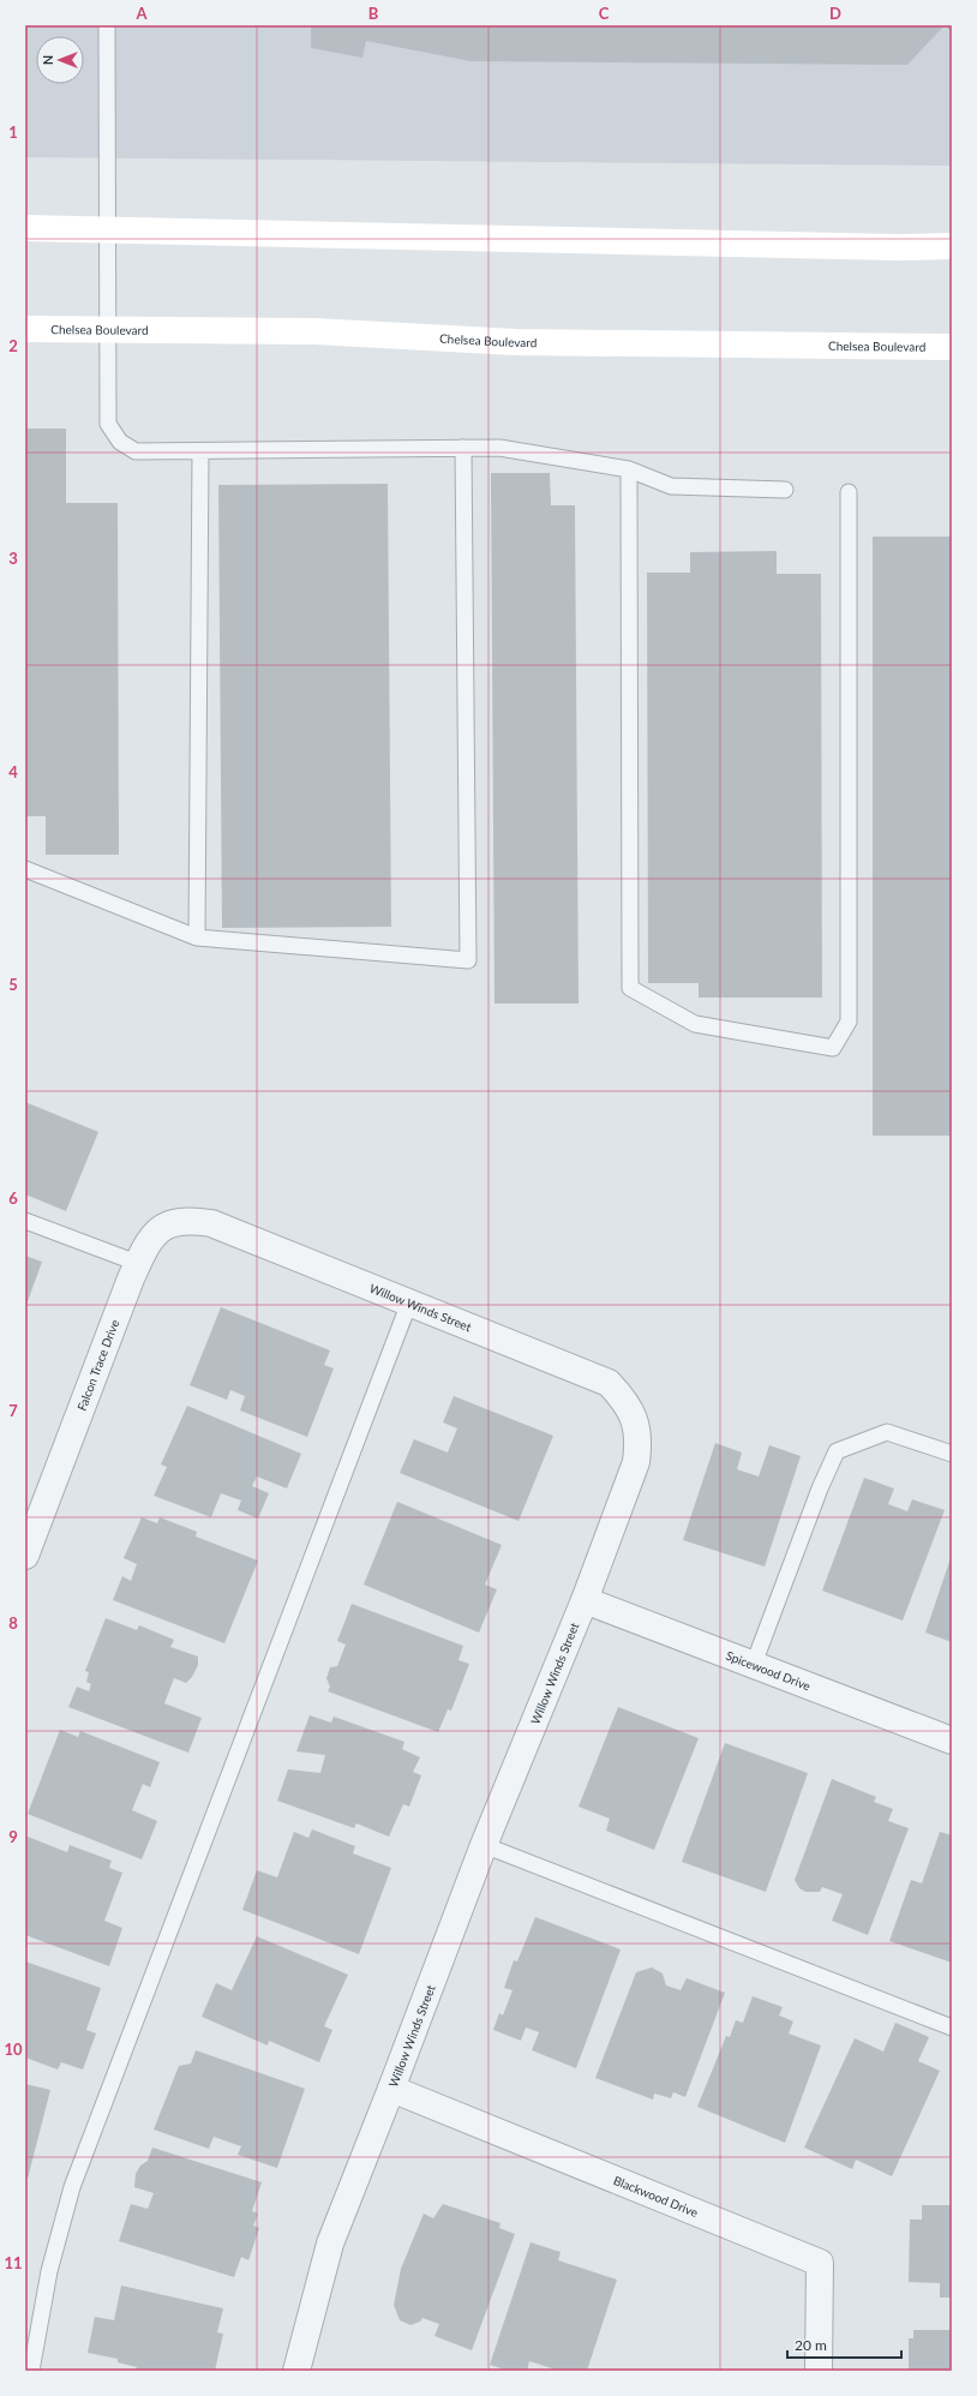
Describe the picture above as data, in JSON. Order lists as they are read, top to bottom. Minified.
{"streets":{"main road":["Chelsea Boulevard"],"street":["Willow Winds Street","Falcon Trace Drive","Spicewood Drive","Blackwood Drive"]},"crossings":[["Willow Winds Street","Falcon Trace Drive"],["Willow Winds Street","Spicewood Drive"],["Willow Winds Street","Blackwood Drive"]],"scale_bar":"20 m","north":"left","grid":{"columns":["A","B","C","D"],"rows":["1","2","3","4","5","6","7","8","9","10","11"]}}
